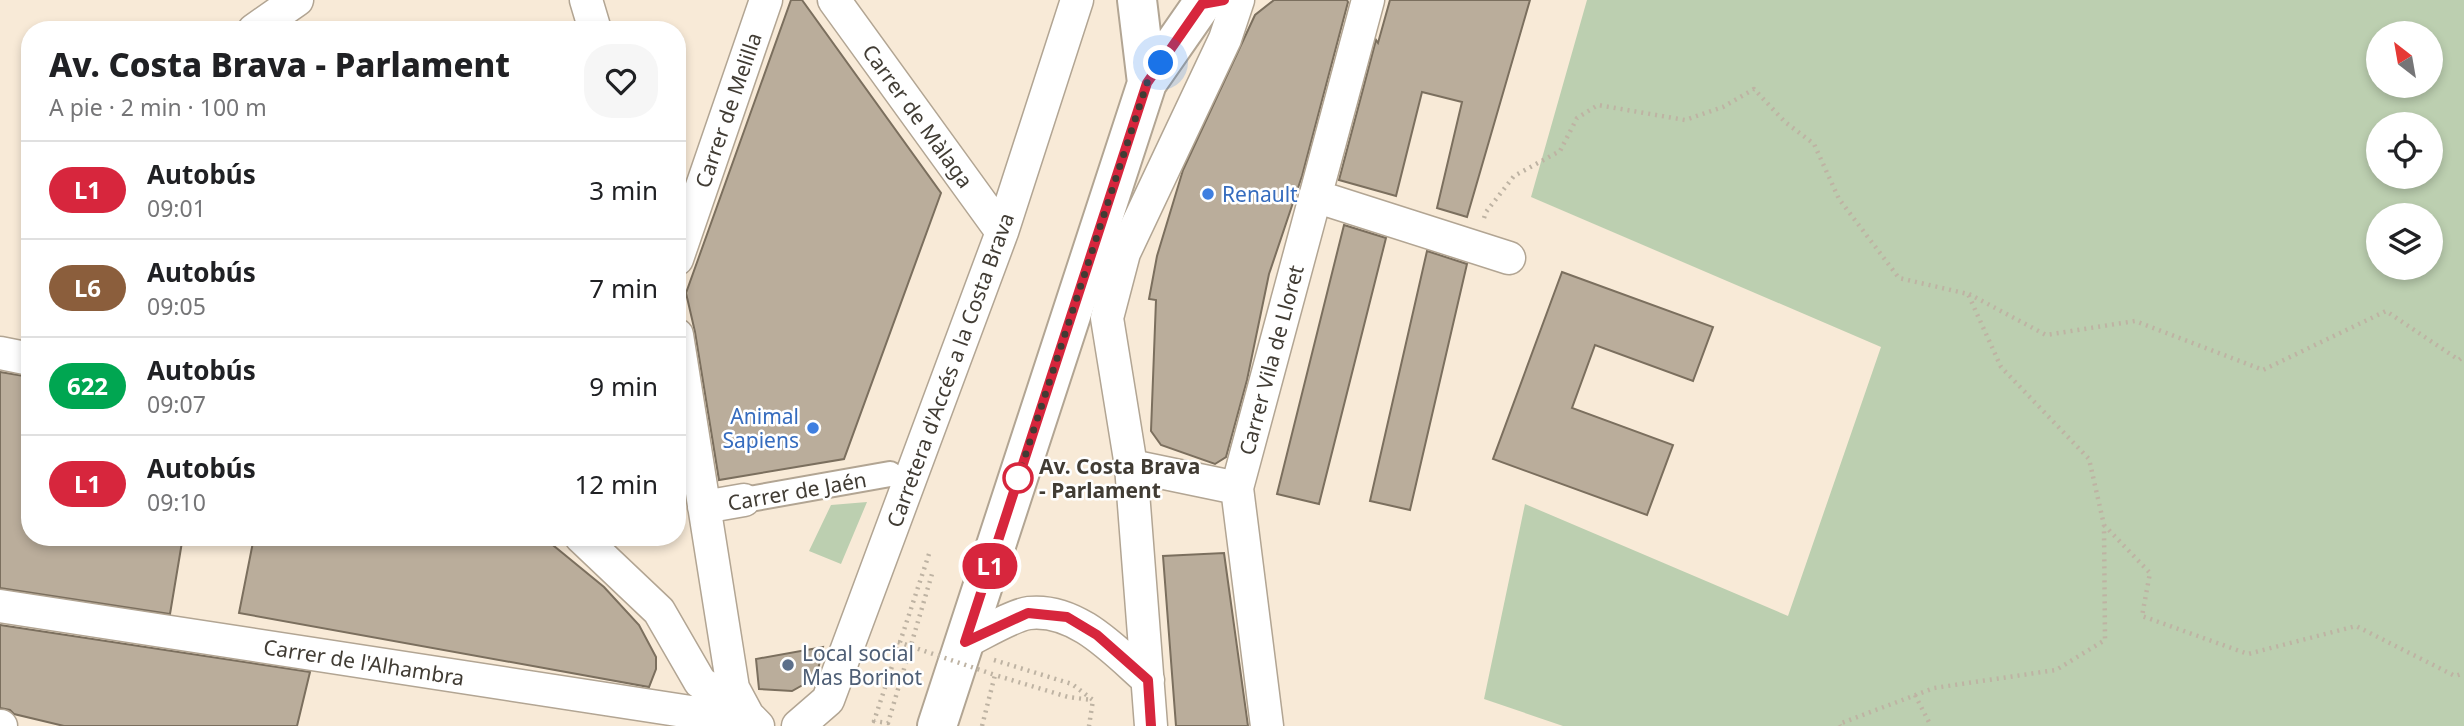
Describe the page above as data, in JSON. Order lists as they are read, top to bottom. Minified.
{"streets":{"street":["Carrer de Melilla","Carrer de Màlaga","Carrer Vila de Lloret","Carretera d'Accés a la Costa Brava","Carrer de Jaén","Carrer de l'Alhambra"]},"crossings":[["Carrer de Màlaga","Carretera d'Accés a la Costa Brava"]],"places":["Renault","Animal Sapiens","Av. Costa Brava - Parlament","Local social Mas Borinot"],"lines":["bus line L1"],"north":"top left","page":{"on_map":"L1","heading":["Av. Costa Brava - Parlament","A pie · 2 min · 100 m"],"list":[{"mark":"L1","name":"Autobús","note":"09:01","value":"3 min"},{"mark":"L6","name":"Autobús","note":"09:05","value":"7 min"},{"mark":"622","name":"Autobús","note":"09:07","value":"9 min"},{"mark":"L1","name":"Autobús","note":"09:10","value":"12 min"}]}}
